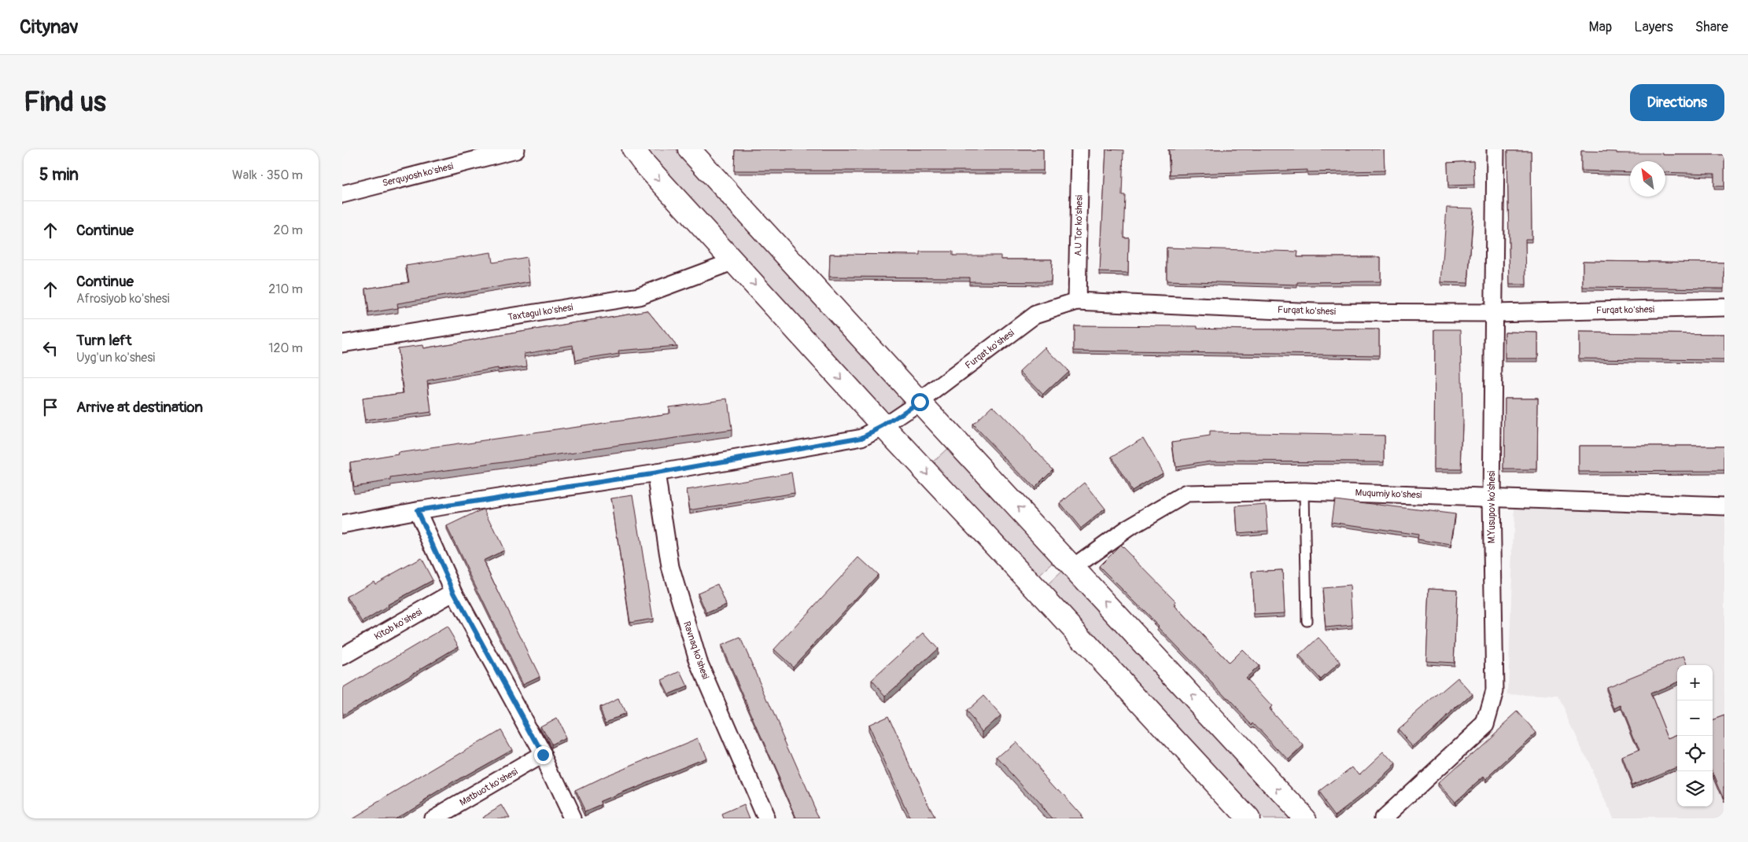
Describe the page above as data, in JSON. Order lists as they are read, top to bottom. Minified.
{"streets":{"street":["Serquyosh ko'shesi","A.U Tor ko'shesi","Furqat ko'shesi","Taxtagul ko'shesi","Muqumiy ko'shesi","M.Yusupov ko'shesi","Kitob ko'shesi","Ravnaq ko'shesi","Matbuot ko'shesi"]},"crossings":[["A.U Tor ko'shesi","Furqat ko'shesi"],["Furqat ko'shesi","M.Yusupov ko'shesi"],["Furqat ko'shesi","Ravnaq ko'shesi"],["Muqumiy ko'shesi","M.Yusupov ko'shesi"]],"north":"top left","page":{"header":"Citynav","nav":["Map","Layers","Share"],"buttons":"Directions","title":"Find us","heading":["5 min","Walk · 350 m"],"list":[["Continue","20 m"],["Continue","Afrosiyob ko'shesi","210 m"],["Turn left","Uyg'un ko'shesi","120 m"],"Arrive at destination"],"map_buttons":["+","−"]}}
